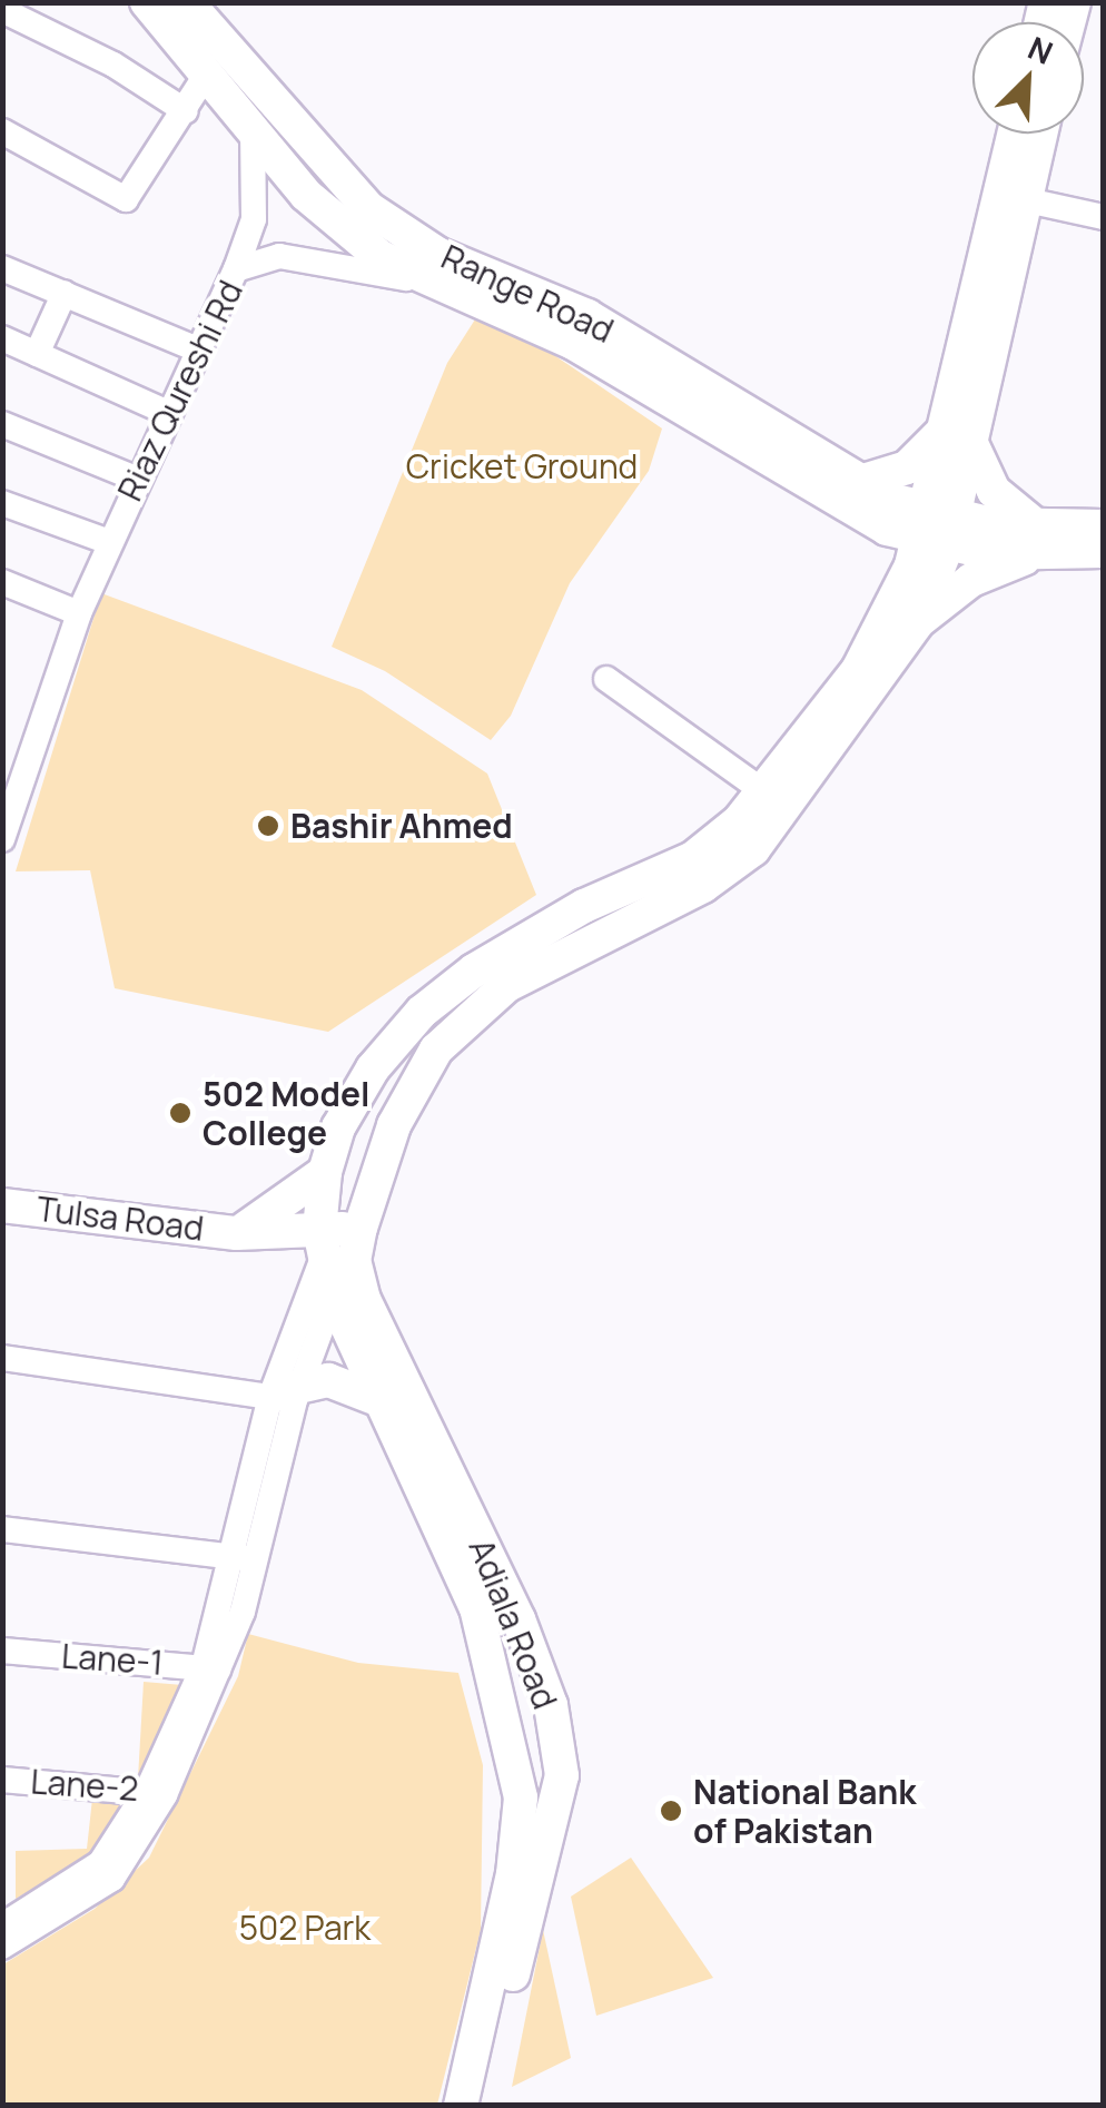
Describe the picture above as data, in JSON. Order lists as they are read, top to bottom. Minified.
{"streets":{"main road":["Range Road","Tulsa Road","Adiala Road"],"street":["Riaz Qureshi Rd","Lane-1","Lane-2"]},"crossings":[["Tulsa Road","Adiala Road"]],"parks":["Cricket Ground","502 Park"],"places":["Bashir Ahmed","502 Model College","National Bank of Pakistan"],"north":"top right"}
